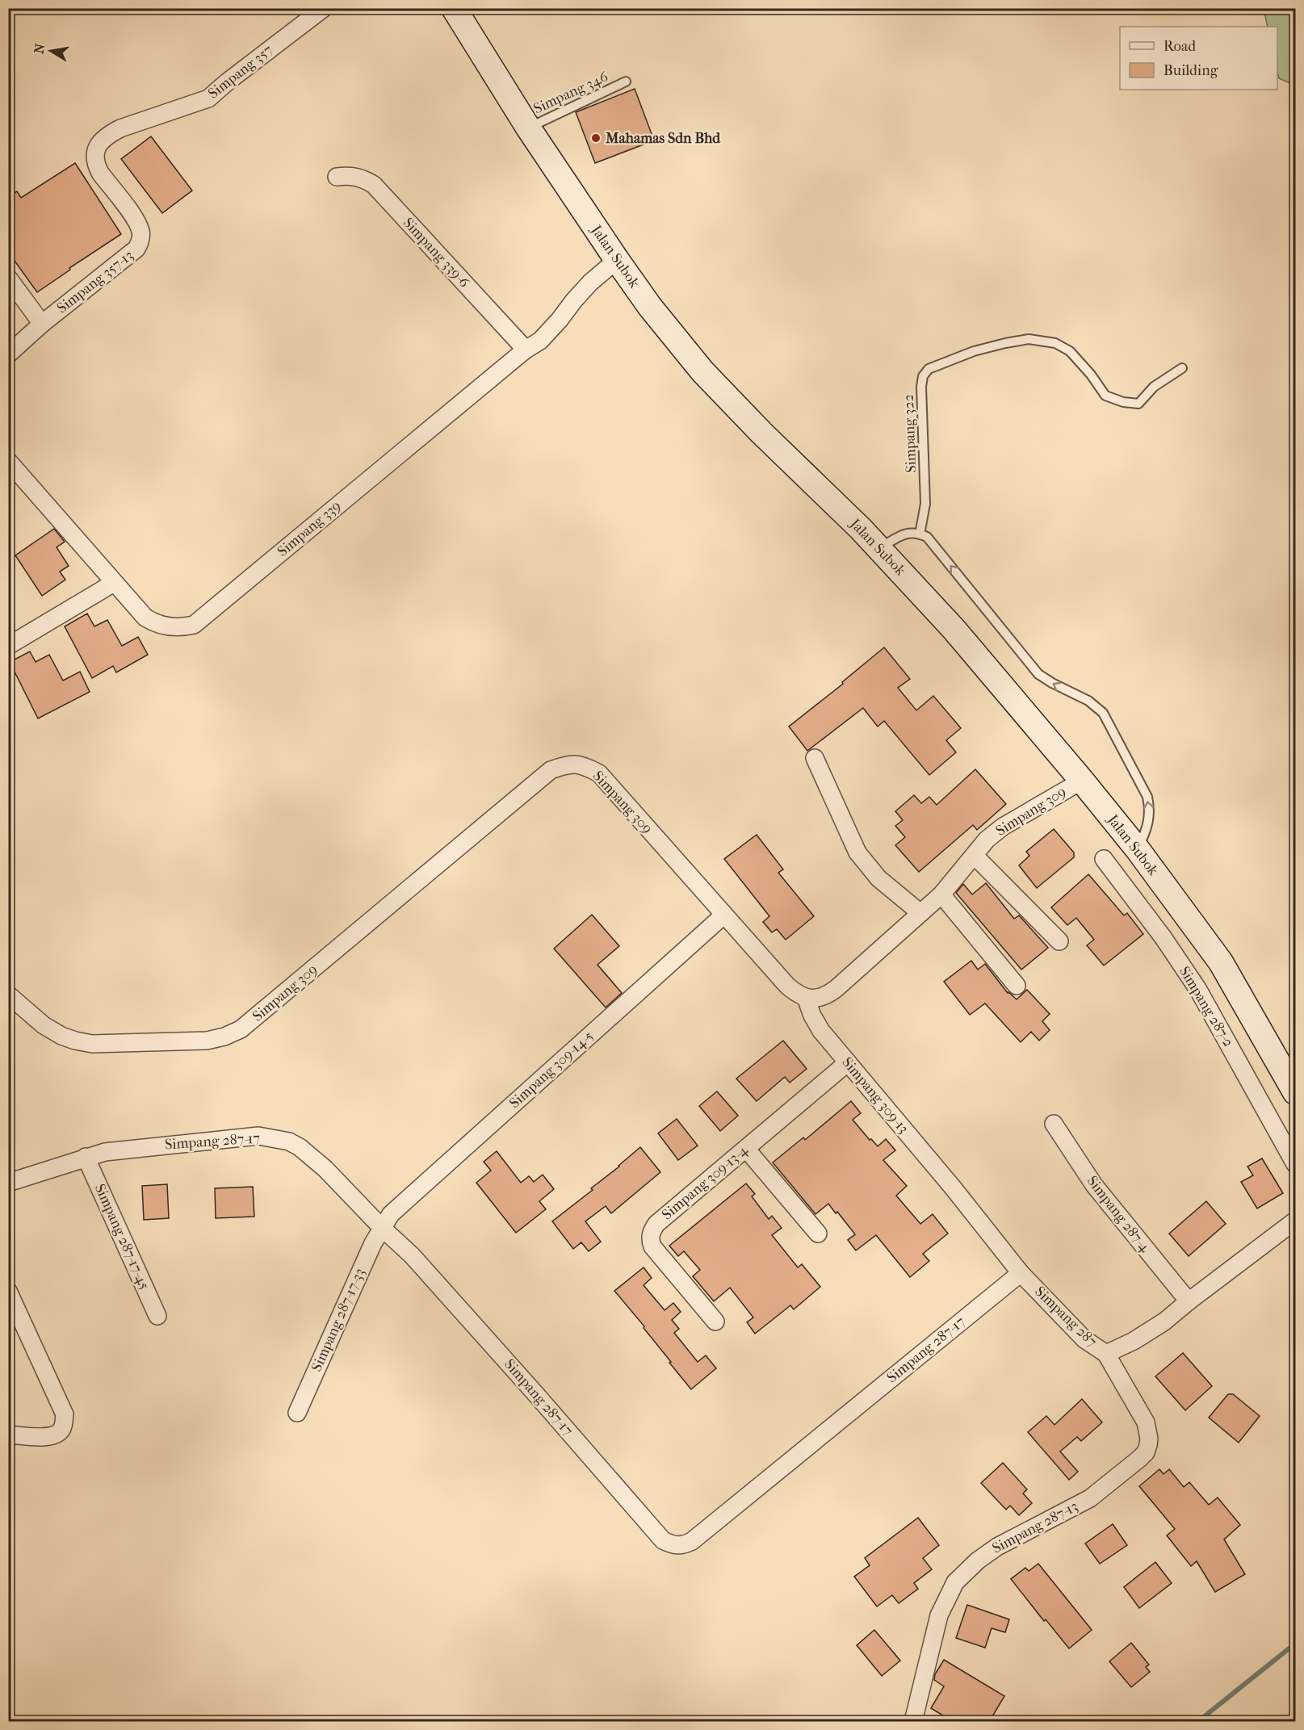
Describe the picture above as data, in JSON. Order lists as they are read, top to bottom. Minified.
{"streets":{"main road":["Jalan Subok"],"street":["Simpang 357","Simpang 339-6","Simpang 357-13","Simpang 339","Simpang 309","Simpang 287-2","Simpang 309-14-5","Simpang 309-13","Simpang 287-17","Simpang 309-13-4","Simpang 287-4","Simpang 287-17-45","Simpang 287","Simpang 287-17-33","Simpang 287-13"],"lane":["Simpang 346","Simpang 322"]},"crossings":[["Simpang 357","Simpang 357-13"],["Simpang 346","Jalan Subok"],["Simpang 339-6","Simpang 339"],["Jalan Subok","Simpang 339"],["Jalan Subok","Simpang 309"],["Simpang 309","Simpang 309-14-5"],["Simpang 309","Simpang 309-13"],["Simpang 309-14-5","Simpang 287-17"],["Simpang 309-14-5","Simpang 287-17-33"],["Simpang 309-13","Simpang 309-13-4"],["Simpang 309-13","Simpang 287"],["Simpang 287-17","Simpang 287-17-45"],["Simpang 287-17","Simpang 287"],["Simpang 287-17","Simpang 287-17-33"],["Simpang 287-4","Simpang 287"],["Simpang 287","Simpang 287-13"]],"places":["Mahamas Sdn Bhd"],"legend":["Road","Building"],"north":"left"}
